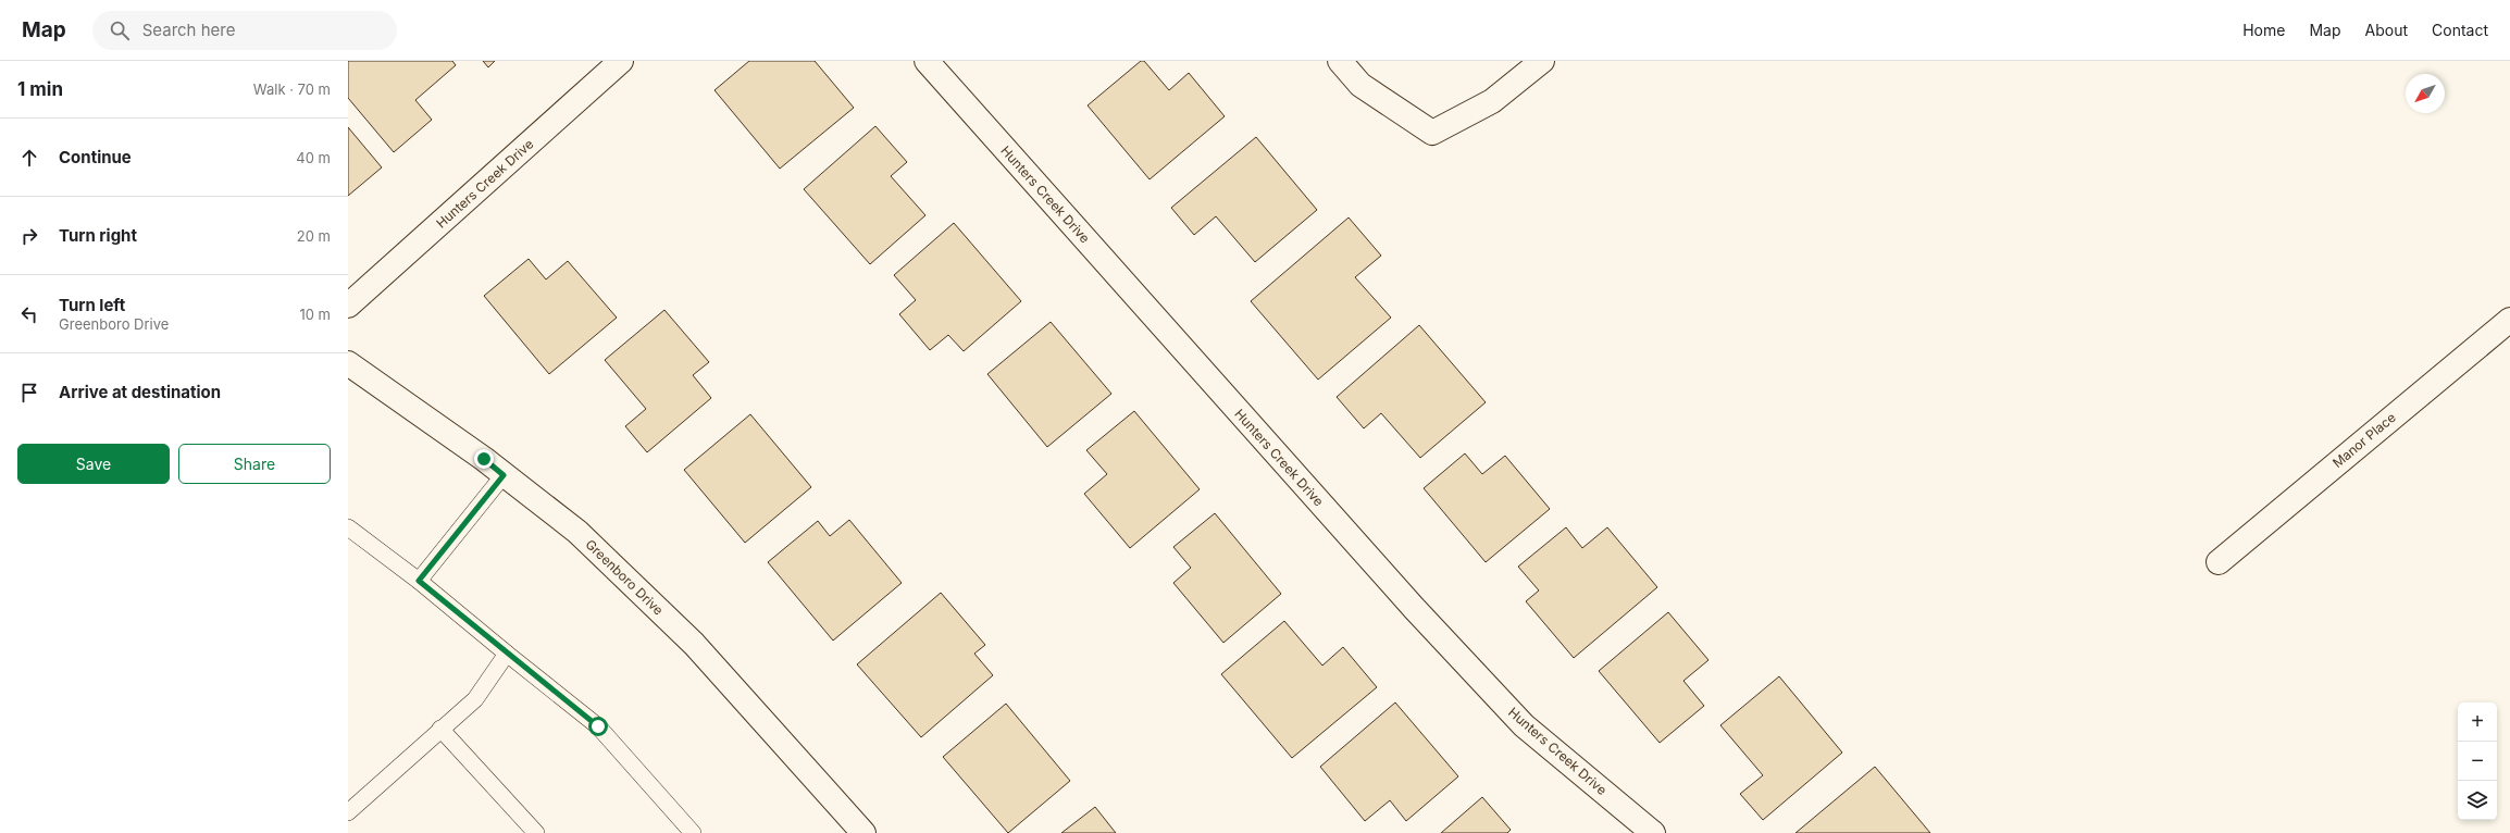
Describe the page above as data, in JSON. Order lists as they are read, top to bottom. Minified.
{"streets":{"street":["Hunters Creek Drive","Manor Place","Greenboro Drive"]},"north":"bottom left","page":{"header":"Map","search":"Search here","nav":["Home","Map","About","Contact"],"heading":["1 min","Walk · 70 m"],"list":[["Continue","40 m"],["Turn right","20 m"],["Turn left","Greenboro Drive","10 m"],"Arrive at destination"],"buttons":["Save","Share"],"map_buttons":["+","−"]}}
